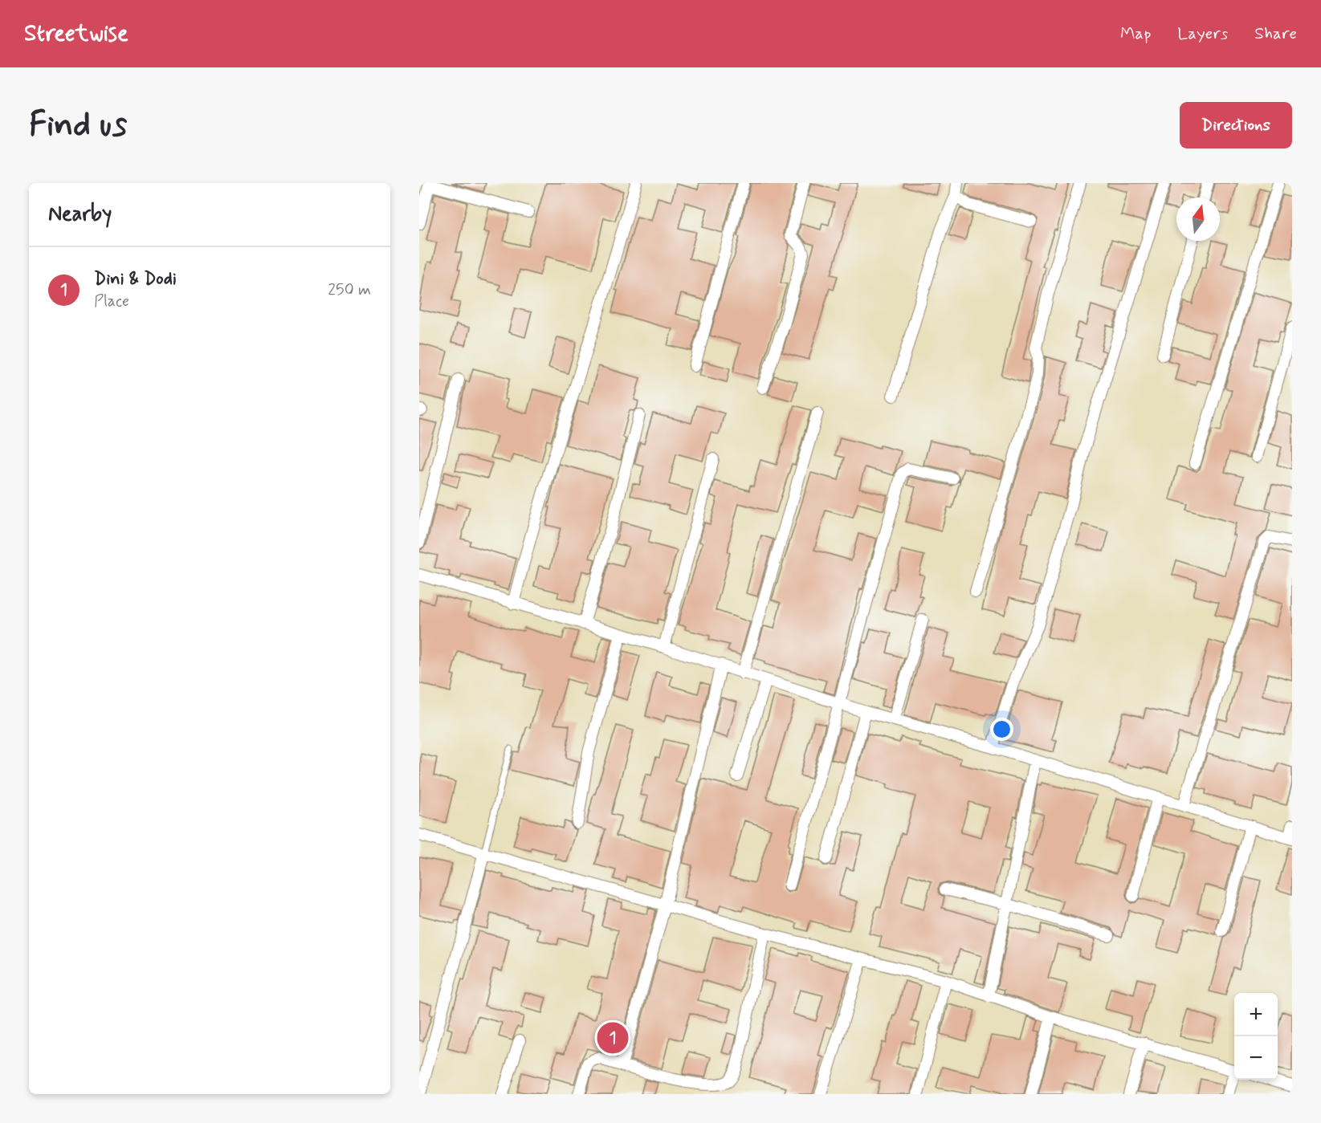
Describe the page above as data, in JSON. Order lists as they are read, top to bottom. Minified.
{"north":"top","page":{"header":"Streetwise","nav":["Map","Layers","Share"],"buttons":"Directions","title":"Find us","heading":"Nearby","list":[{"mark":"1","name":"Dini & Dodi","note":"Place","value":"250 m"}],"map_buttons":["+","−"],"pins":"1"}}
